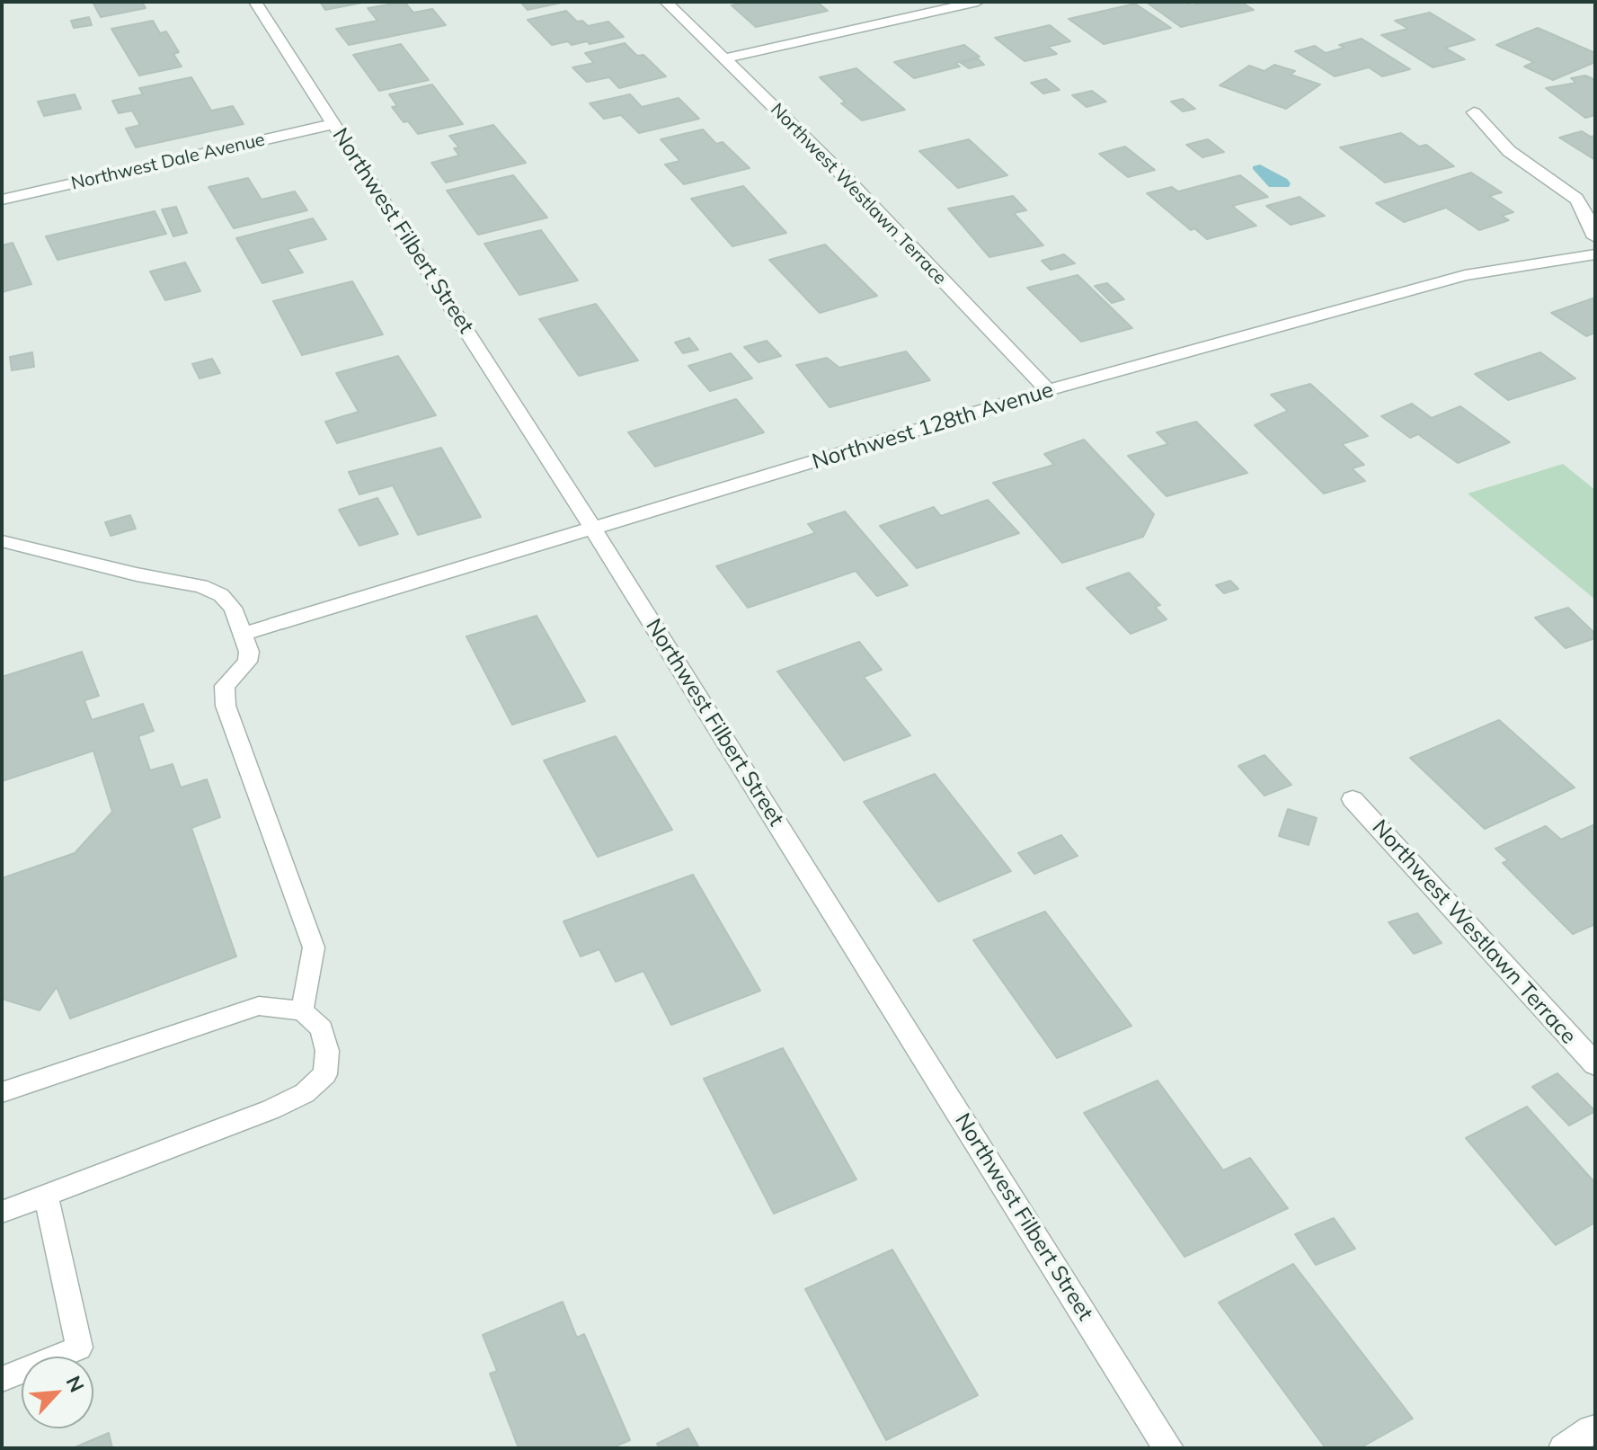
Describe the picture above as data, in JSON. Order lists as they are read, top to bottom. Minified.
{"streets":{"street":["Northwest Dale Avenue","Northwest Westlawn Terrace","Northwest Filbert Street","Northwest 128th Avenue"]},"crossings":[["Northwest Dale Avenue","Northwest Filbert Street"],["Northwest Westlawn Terrace","Northwest 128th Avenue"],["Northwest Filbert Street","Northwest 128th Avenue"]],"north":"top right"}
